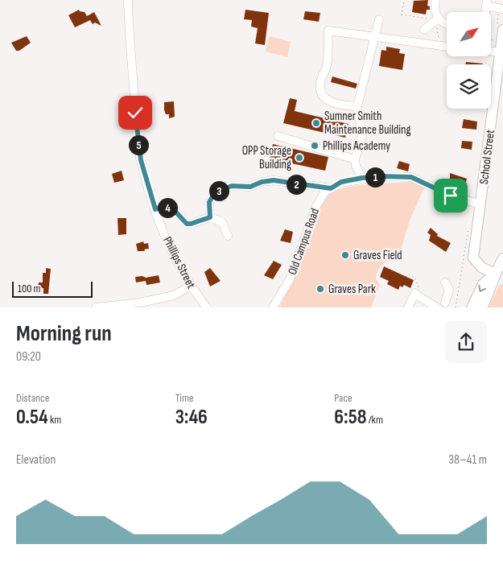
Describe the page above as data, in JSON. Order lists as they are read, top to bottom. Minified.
{"streets":{"main road":["School Street"],"street":["Old Campus Road","Phillips Street"]},"crossings":[["School Street","Old Campus Road"]],"places":["Sumner Smith Maintenance Building","Phillips Academy","OPP Storage Building","Graves Field","Graves Park"],"scale_bar":"100 m","north":"top right","page":{"pins":["5","1","2","3","4"],"scale":"100 m","heading":["Morning run","09:20"],"stats":[["Distance","0.54 km"],["Time","3:46"],["Pace","6:58 /km"]],"chart":["Elevation","38–41 m"]}}
